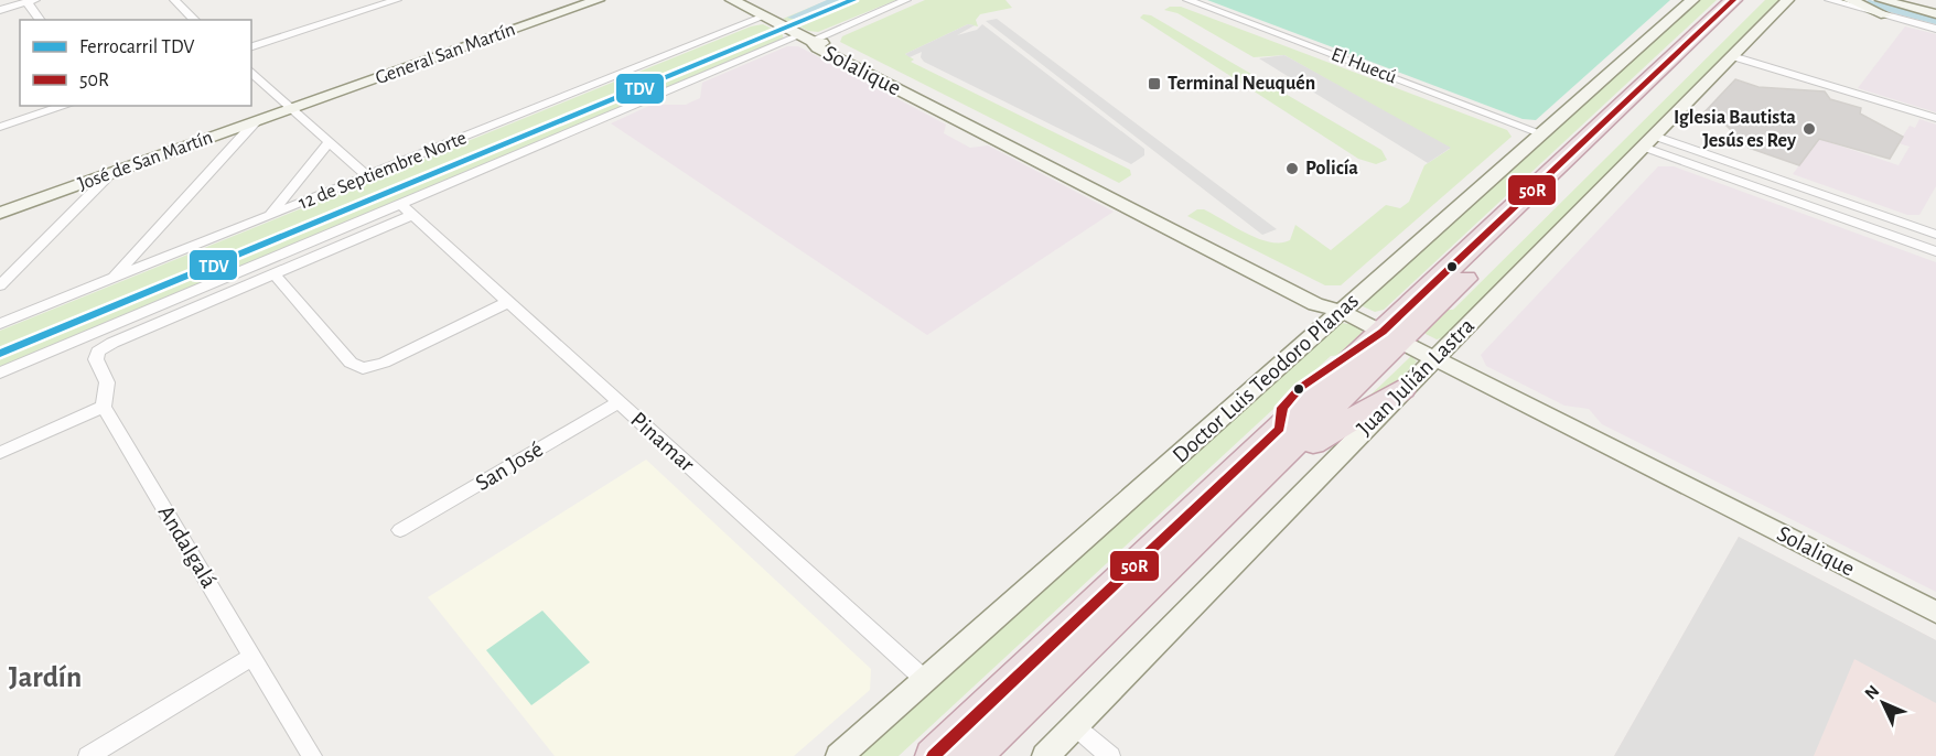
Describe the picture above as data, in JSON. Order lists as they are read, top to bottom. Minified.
{"streets":{"street":["General San Martín","El Huecú","Solalique","José de San Martín","12 de Septiembre Norte","Juan Julián Lastra","Doctor Luis Teodoro Planas","Pinamar","San José","Andalgalá"]},"crossings":[["General San Martín","José de San Martín"],["El Huecú","Doctor Luis Teodoro Planas"],["Solalique","12 de Septiembre Norte"],["Solalique","Juan Julián Lastra"],["Solalique","Doctor Luis Teodoro Planas"],["Doctor Luis Teodoro Planas","Pinamar"],["Pinamar","San José"]],"districts":["Jardín"],"places":{"transit":["Terminal Neuquén"],"other":["Iglesia Bautista Jesús es Rey","Policía"]},"lines":["rail line TDV","transit line 50R"],"legend":["Ferrocarril TDV","50R"],"north":"top left"}
